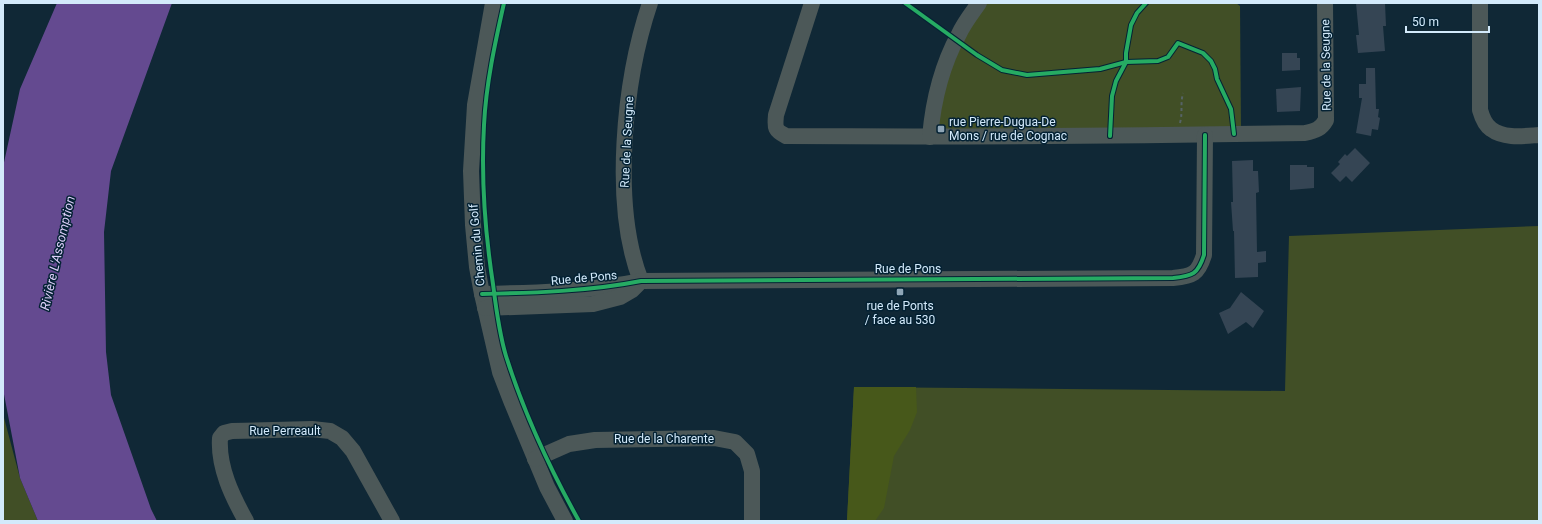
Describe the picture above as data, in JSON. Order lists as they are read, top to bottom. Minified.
{"streets":{"street":["Rue de la Seugne","Chemin du Golf","Rue de Pons","Rue Perreault","Rue de la Charente"]},"crossings":[["Rue de la Seugne","Rue de Pons"],["Chemin du Golf","Rue de Pons"],["Chemin du Golf","Rue de la Charente"]],"water":["Rivière L'Assomption"],"places":{"transit":["rue Pierre-Dugua-De Mons / rue de Cognac","rue de Ponts / face au 530"]},"scale_bar":"50 m"}
